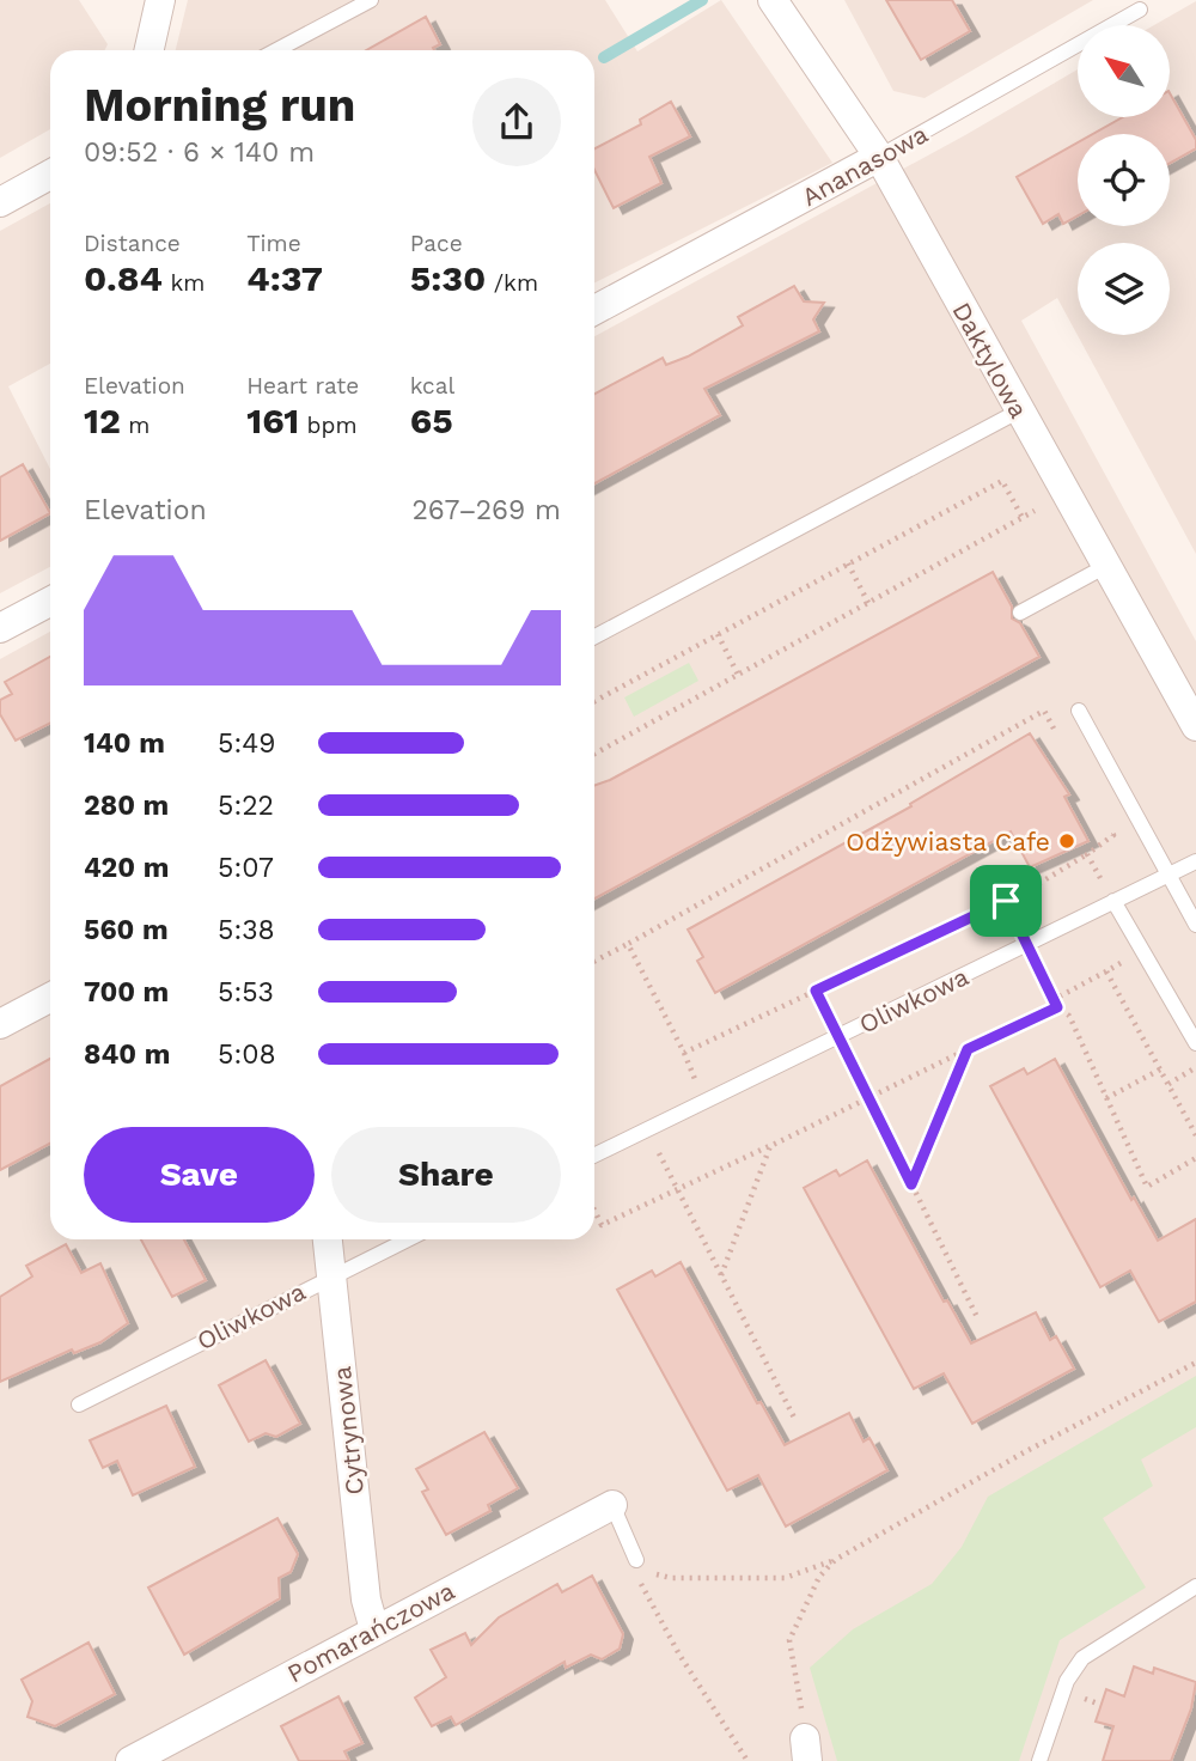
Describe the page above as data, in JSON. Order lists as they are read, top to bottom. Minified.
{"streets":{"street":["Ananasowa","Daktylowa","Cytrynowa","Pomarańczowa"],"lane":["Oliwkowa"]},"crossings":[["Ananasowa","Daktylowa"],["Oliwkowa","Cytrynowa"],["Cytrynowa","Pomarańczowa"]],"places":["Odżywiasta Cafe"],"north":"top left","page":{"heading":["Morning run","09:52 · 6 × 140 m"],"stats":[["Distance","0.84 km"],["Time","4:37"],["Pace","5:30 /km"],["Elevation","12 m"],["Heart rate","161 bpm"],["kcal","65"]],"chart":["Elevation","267–269 m"],"list":[{"name":"140 m","note":"5:49"},{"name":"280 m","note":"5:22"},{"name":"420 m","note":"5:07"},{"name":"560 m","note":"5:38"},{"name":"700 m","note":"5:53"},{"name":"840 m","note":"5:08"}],"buttons":["Save","Share"]}}
